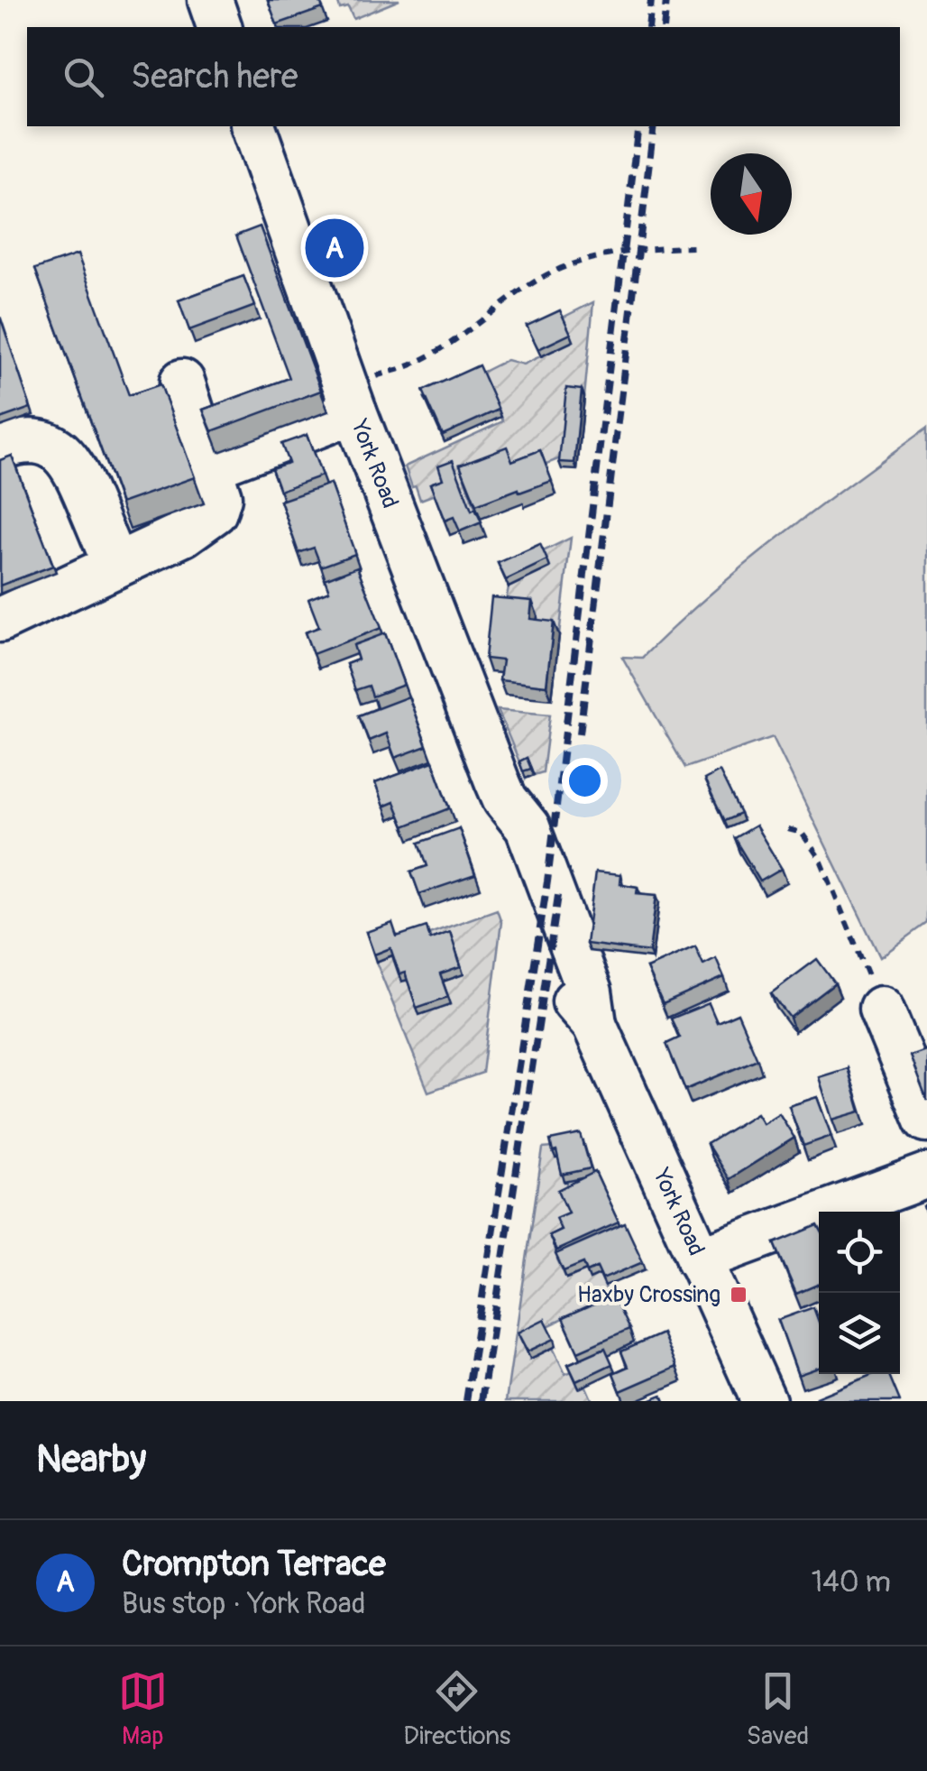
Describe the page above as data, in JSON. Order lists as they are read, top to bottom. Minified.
{"streets":{"street":["York Road"]},"places":{"transit":["Haxby Crossing"]},"north":"bottom","page":{"search":"Search here","pins":"A","heading":"Nearby","list":[{"mark":"A","name":"Crompton Terrace","note":"Bus stop · York Road","value":"140 m"}],"nav":["Map","Directions","Saved"]}}
